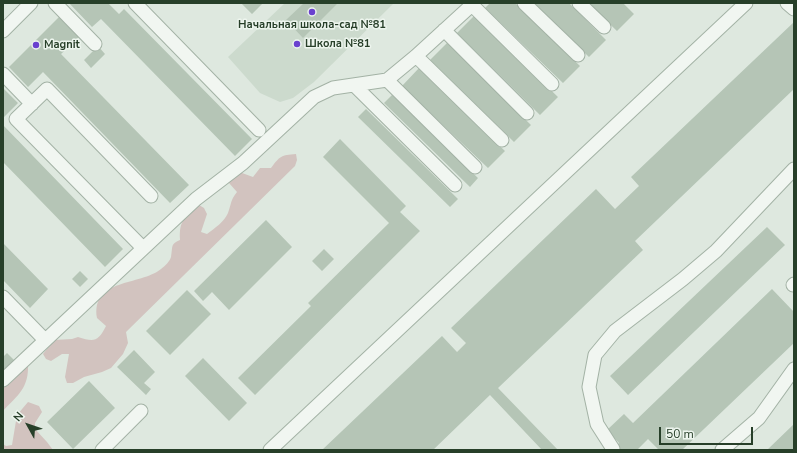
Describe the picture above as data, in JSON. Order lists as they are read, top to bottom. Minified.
{"places":["Начальная школа-сад №81","Школа №81","Magnit"],"scale_bar":"50 m","north":"top left"}
